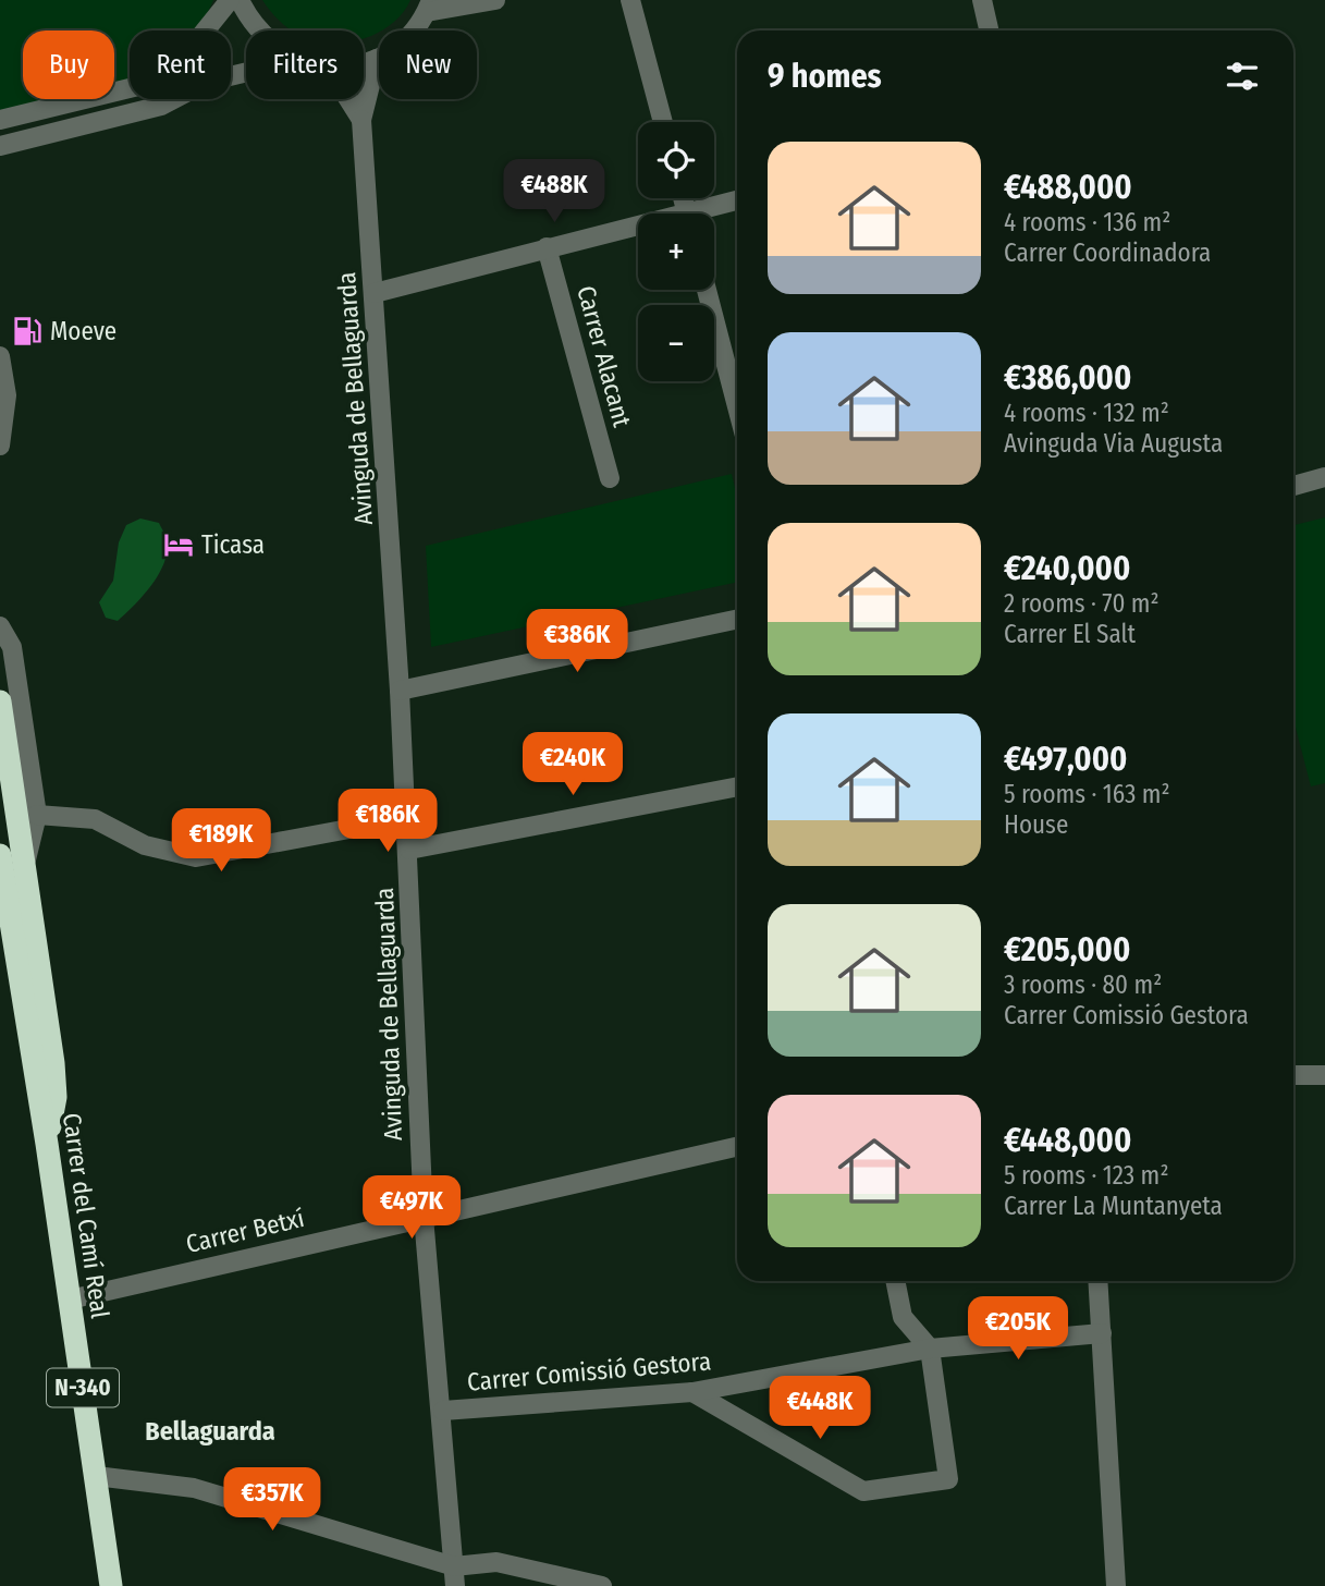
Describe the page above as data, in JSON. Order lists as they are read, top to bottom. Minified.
{"streets":{"highway":["Carrer del Camí Real","N-340"],"street":["Carrer Alacant","Avinguda de Bellaguarda","Carrer Betxí","Carrer Comissió Gestora"]},"crossings":[["Avinguda de Bellaguarda","Carrer Betxí"],["Avinguda de Bellaguarda","Carrer Comissió Gestora"],["Carrer del Camí Real","Carrer Betxí"]],"districts":["Bellaguarda"],"places":{"fuel station":["Moeve"],"hotel":["Ticasa"]},"page":{"chip":["Buy","Rent","Filters","New"],"heading":"9 homes","map_buttons":["+","−"],"list":[{"name":"€488,000","note":"4 rooms · 136 m² · Carrer Coordinadora"},{"name":"€386,000","note":"4 rooms · 132 m² · Avinguda Via Augusta"},{"name":"€240,000","note":"2 rooms · 70 m² · Carrer El Salt"},{"name":"€497,000","note":"5 rooms · 163 m² · House"},{"name":"€205,000","note":"3 rooms · 80 m² · Carrer Comissió Gestora"},{"name":"€448,000","note":"5 rooms · 123 m² · Carrer La Muntanyeta"}],"price":["€488K","€386K","€240K","€186K","€189K","€497K","€205K","€448K","€357K"]}}
